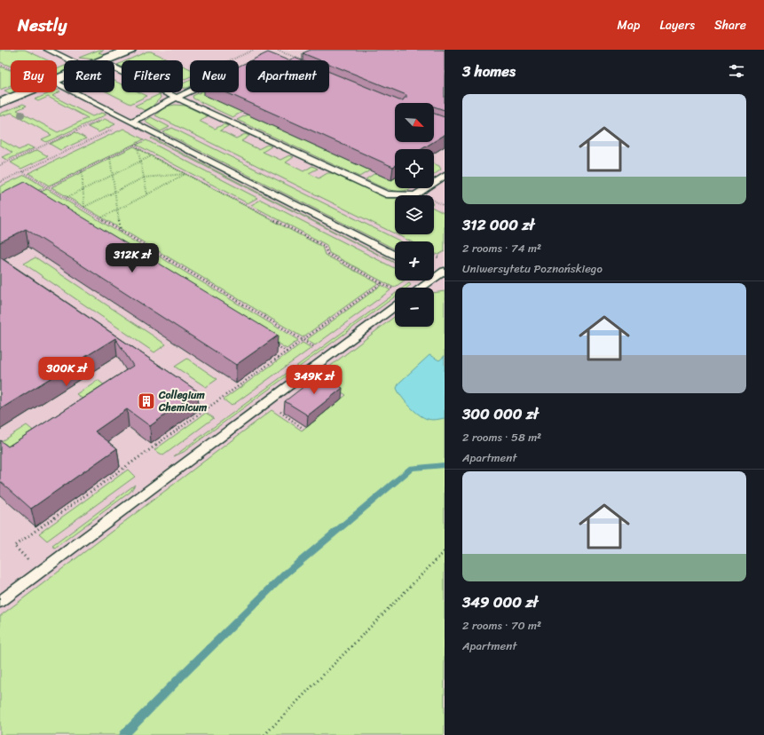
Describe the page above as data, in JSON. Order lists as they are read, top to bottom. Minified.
{"places":{"building":["Collegium Chemicum"]},"north":"bottom right","page":{"header":"Nestly","nav":["Map","Layers","Share"],"heading":"3 homes","chip":["Buy","Rent","Filters","New","Apartment"],"list":[{"name":"312 000 zł","note":"2 rooms · 74 m² · Uniwersytetu Poznańskiego"},{"name":"300 000 zł","note":"2 rooms · 58 m² · Apartment"},{"name":"349 000 zł","note":"2 rooms · 70 m² · Apartment"}],"map_buttons":["+","−"],"price":["312K zł","300K zł","349K zł"]}}
